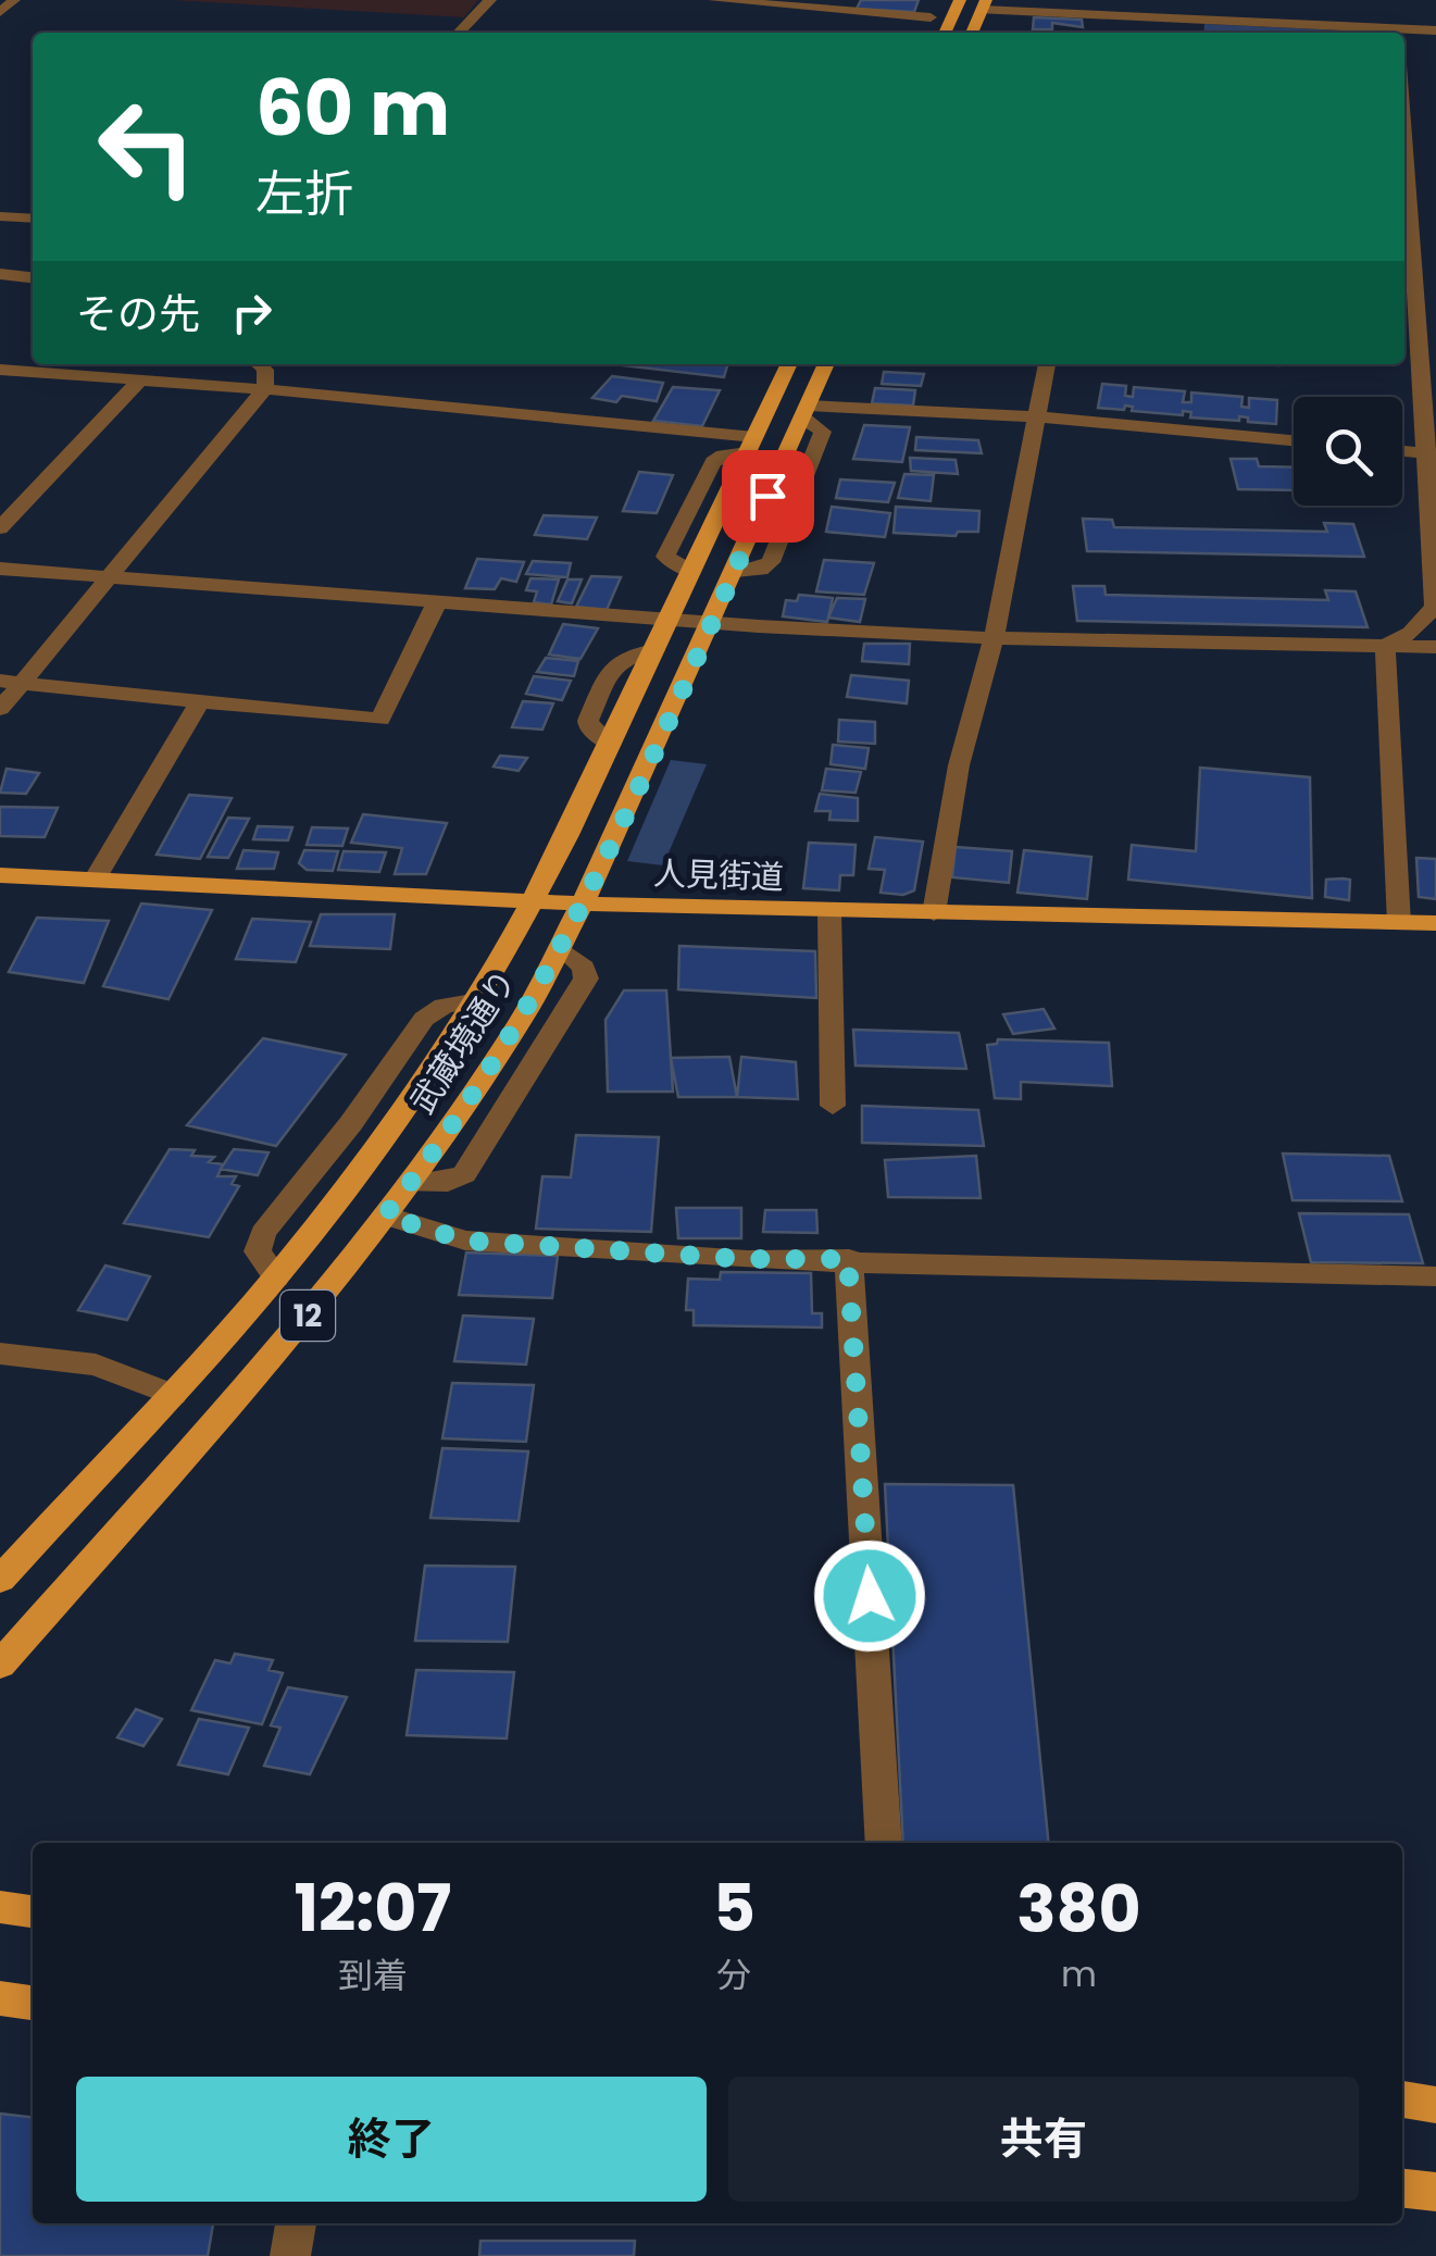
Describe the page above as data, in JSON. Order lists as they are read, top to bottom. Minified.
{"streets":{"main road":["人見街道","武蔵境通り","12"]},"crossings":[["人見街道","武蔵境通り"]],"page":{"turn":["60 m","左折"],"then":"その先","eta":["12:07","到着","5","分","380","m"],"buttons":["終了","共有"]}}
